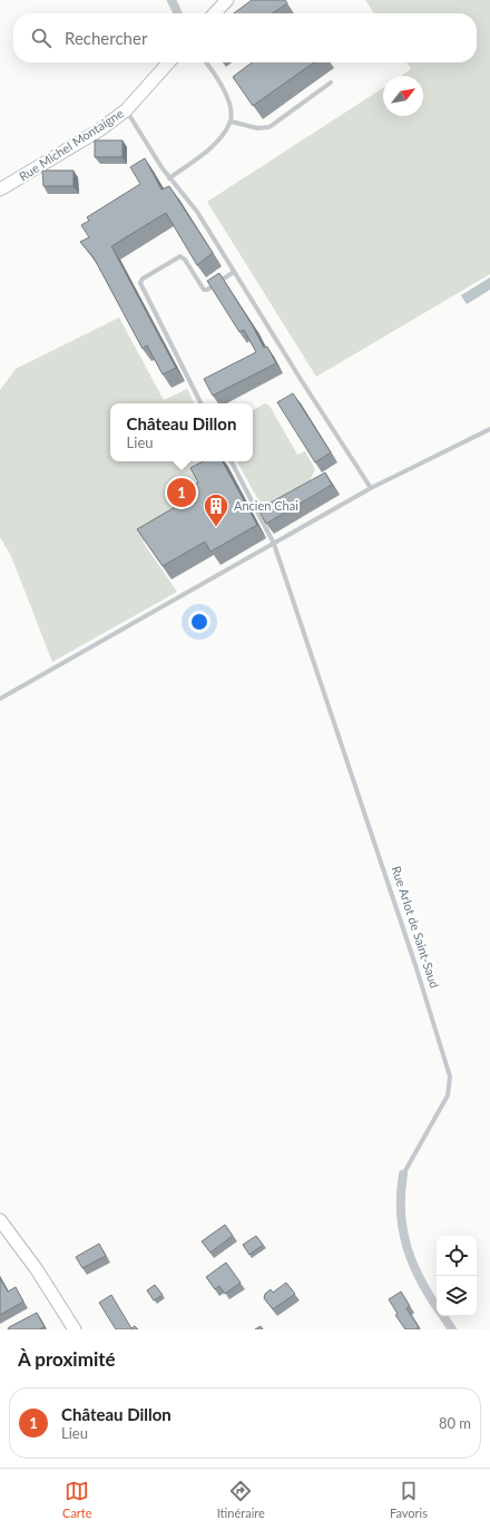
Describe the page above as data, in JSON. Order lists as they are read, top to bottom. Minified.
{"streets":{"street":["Rue Michel Montaigne","Rue Arlot de Saint-Saud"]},"places":{"building":["Ancien Chai"]},"north":"top right","page":{"search":"Rechercher","popup":["Château Dillon","Lieu"],"pins":"1","heading":"À proximité","list":[{"mark":"1","name":"Château Dillon","note":"Lieu","value":"80 m"}],"nav":["Carte","Itinéraire","Favoris"]}}
